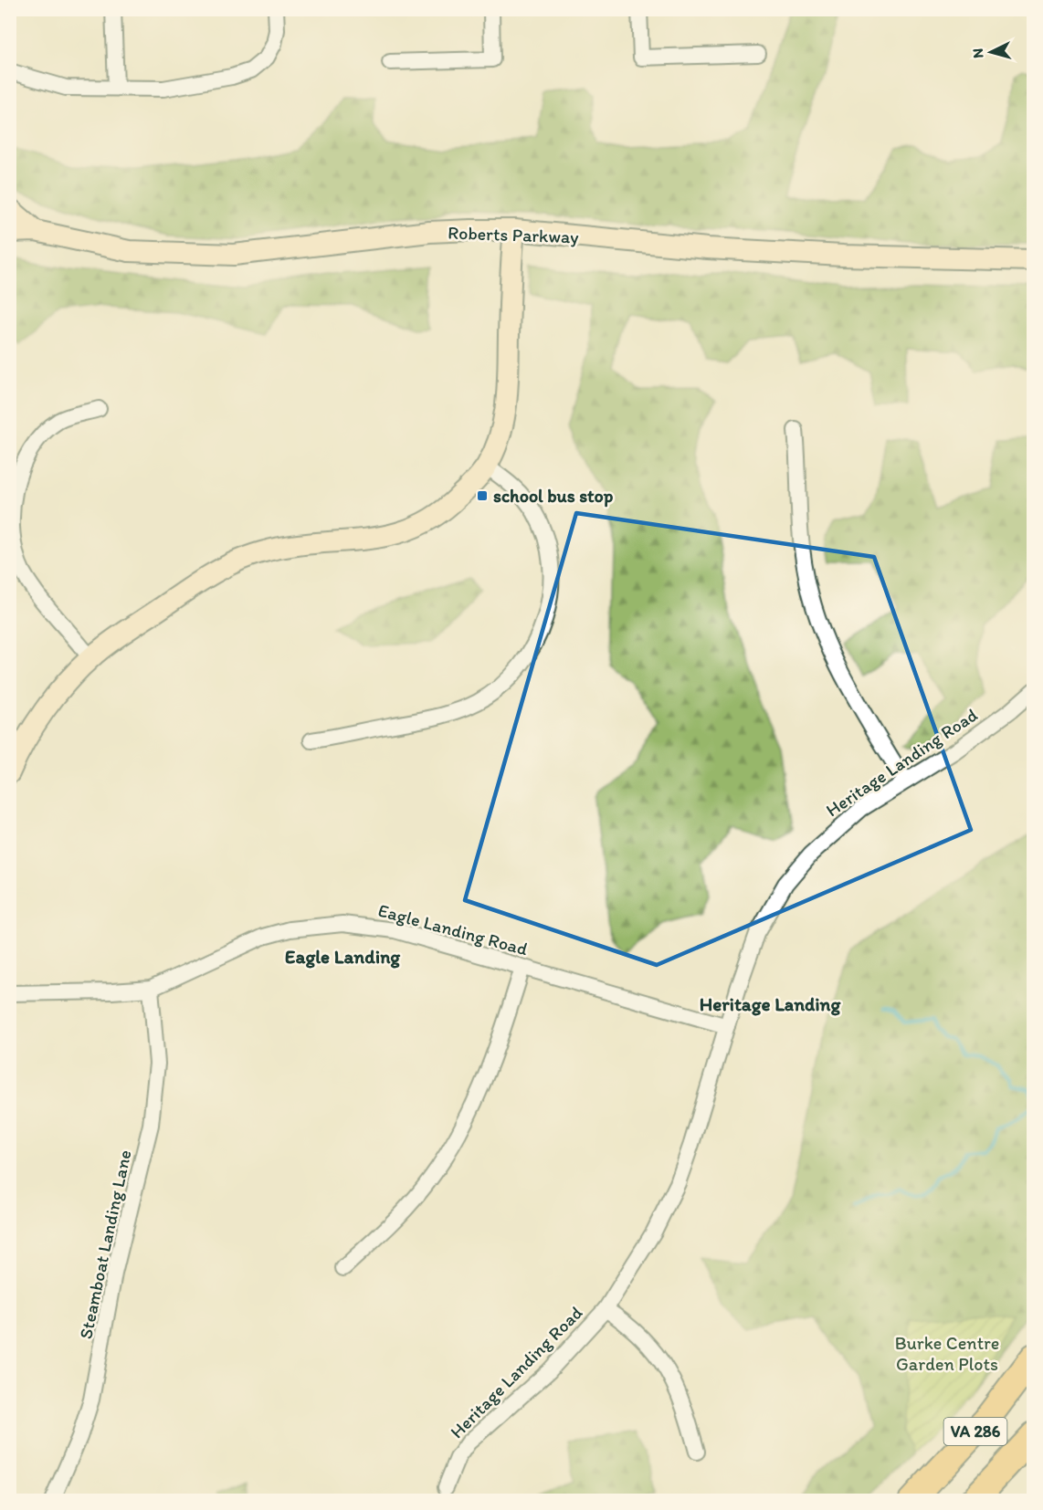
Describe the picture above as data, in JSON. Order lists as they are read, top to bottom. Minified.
{"streets":{"highway":["VA 286"],"main road":["Roberts Parkway"],"street":["Heritage Landing Road","Eagle Landing Road","Steamboat Landing Lane"]},"crossings":[["Heritage Landing Road","Eagle Landing Road"],["Eagle Landing Road","Steamboat Landing Lane"]],"districts":["Eagle Landing","Heritage Landing"],"parks":["Burke Centre Garden Plots"],"places":{"transit":["school bus stop"]},"north":"left"}
